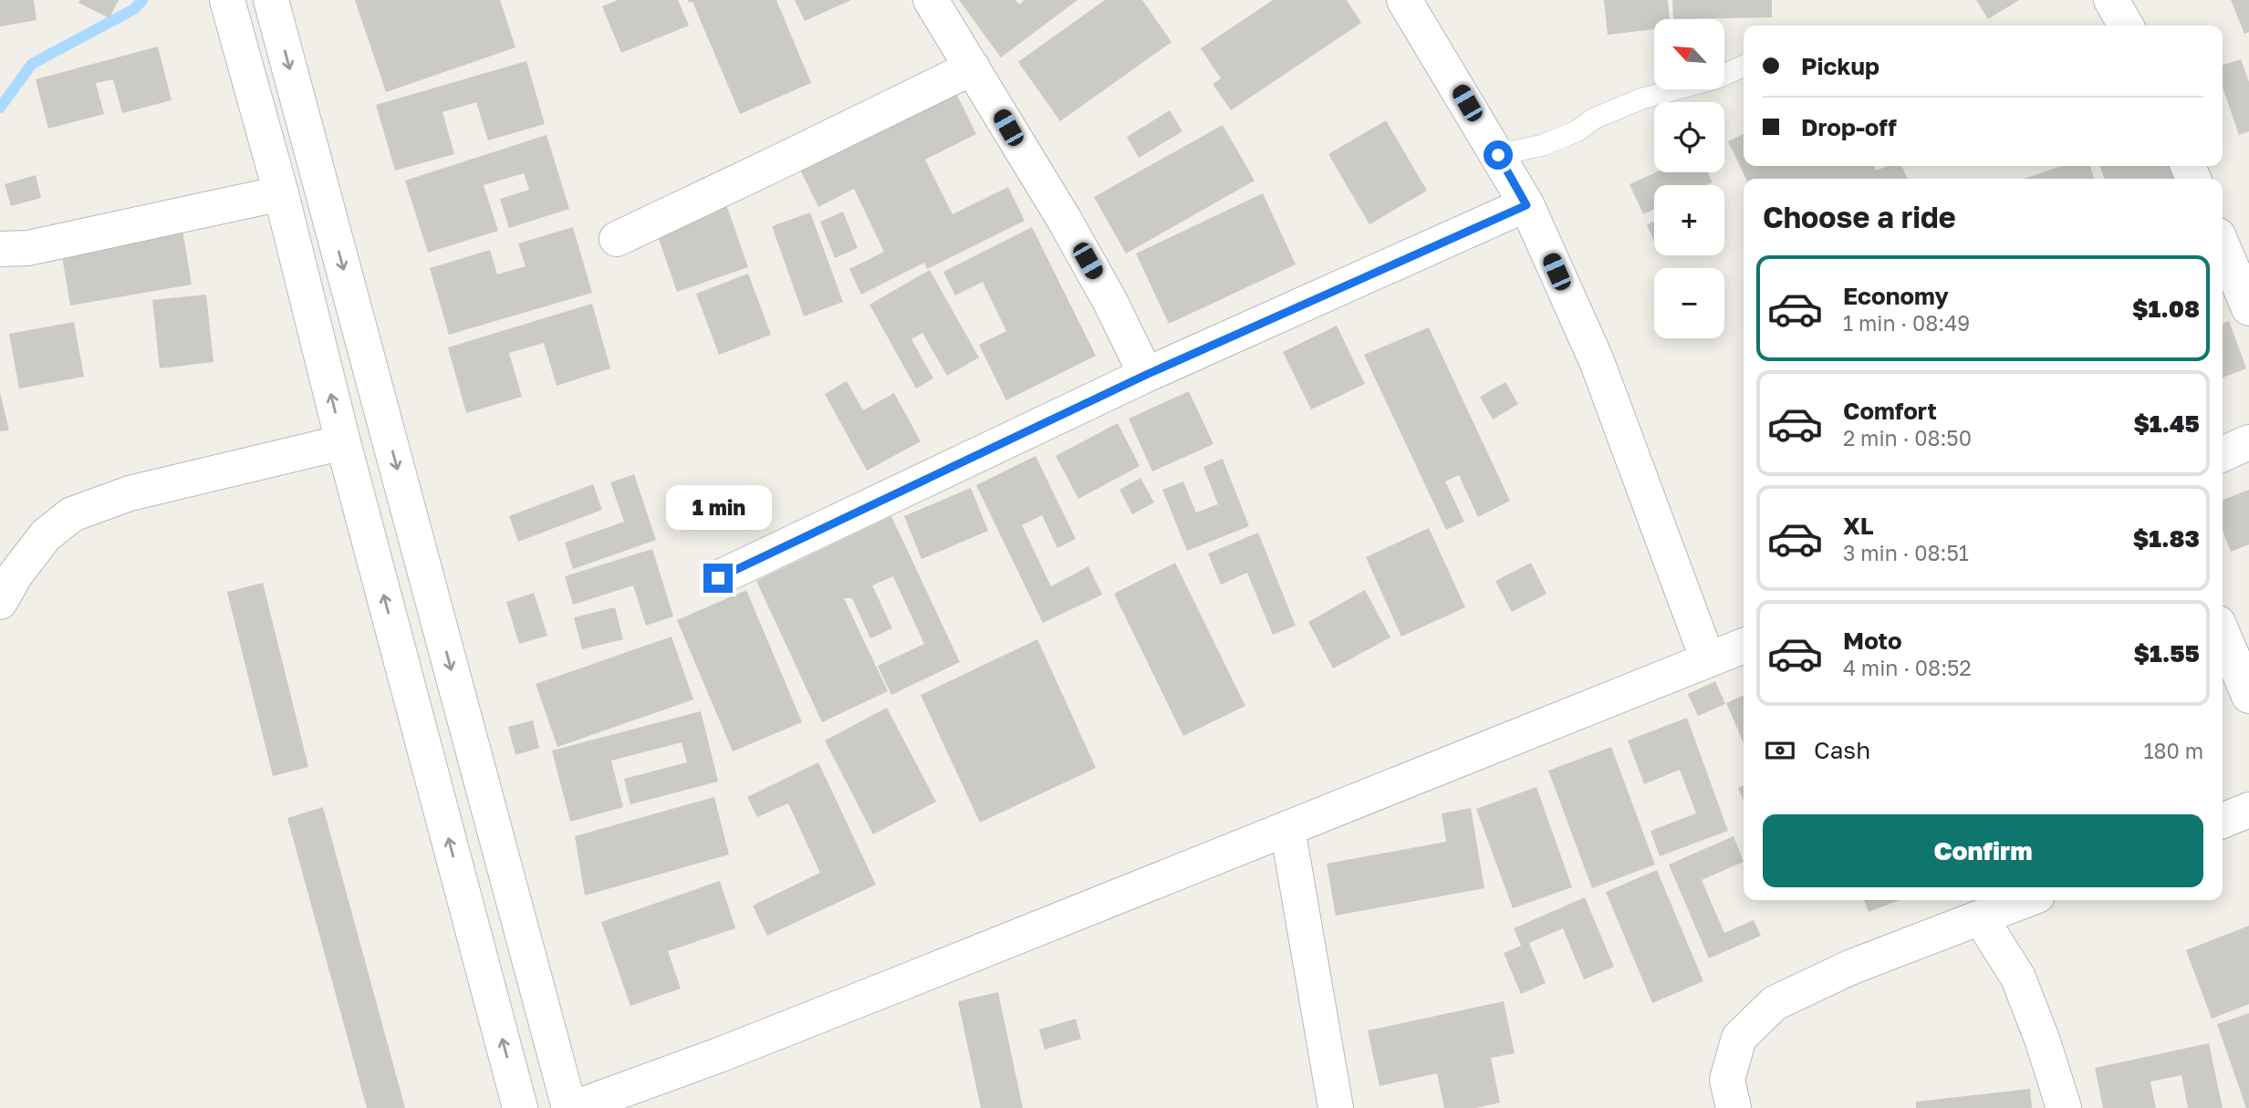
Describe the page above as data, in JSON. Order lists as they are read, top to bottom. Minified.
{"north":"top left","page":{"map_buttons":["+","−"],"banner":["Pickup","Drop-off"],"heading":"Choose a ride","list":[{"name":"Economy","note":"1 min · 08:49","value":"$1.08"},{"name":"Comfort","note":"2 min · 08:50","value":"$1.45"},{"name":"XL","note":"3 min · 08:51","value":"$1.83"},{"name":"Moto","note":"4 min · 08:52","value":"$1.55"}],"bubble":"1 min","pay":["Cash","180 m"],"buttons":"Confirm"}}
